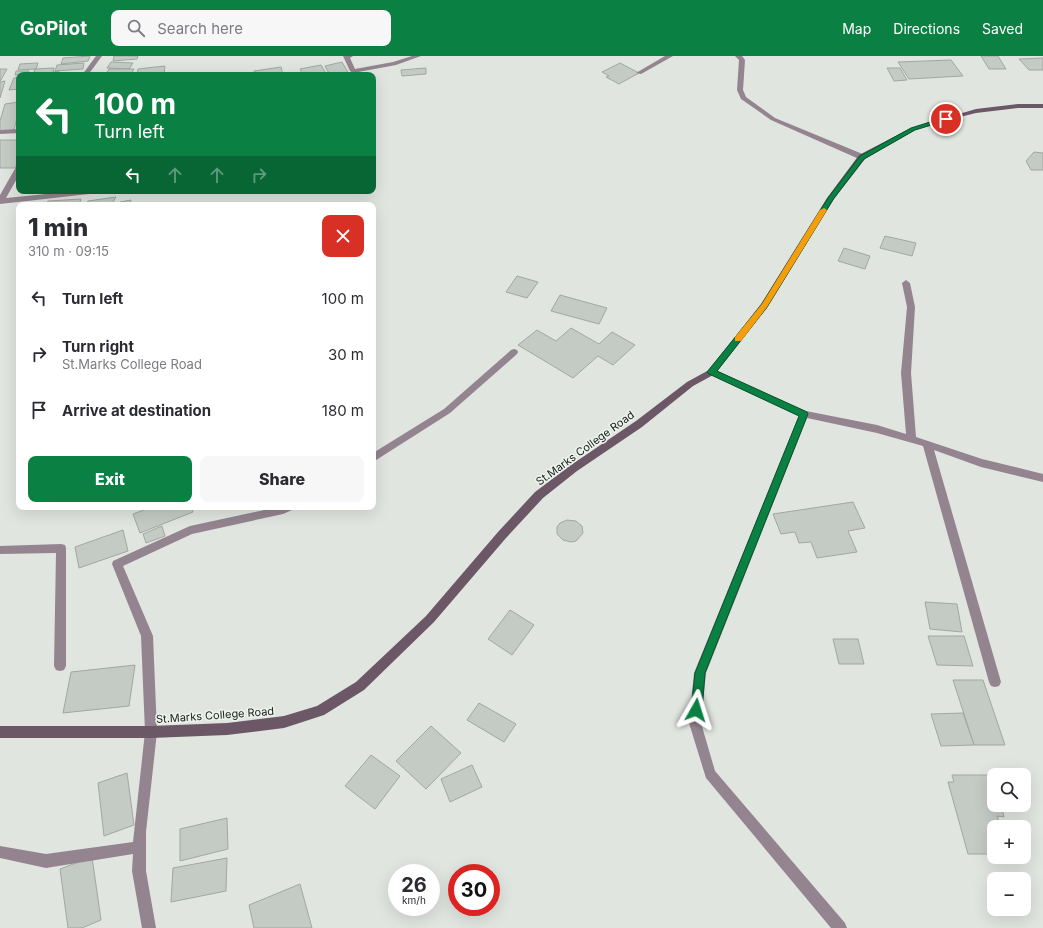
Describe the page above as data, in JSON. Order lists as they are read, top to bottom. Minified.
{"streets":{"main road":["St.Marks College Road"]},"page":{"header":"GoPilot","search":"Search here","nav":["Map","Directions","Saved"],"turn":["100 m","Turn left"],"heading":["1 min","310 m · 09:15"],"list":[{"name":"Turn left","value":"100 m"},{"name":"Turn right","note":"St.Marks College Road","value":"30 m"},{"name":"Arrive at destination","value":"180 m"}],"buttons":["Exit","Share"],"map_buttons":["+","−"],"speed":"26 km/h","limit":"30"}}
